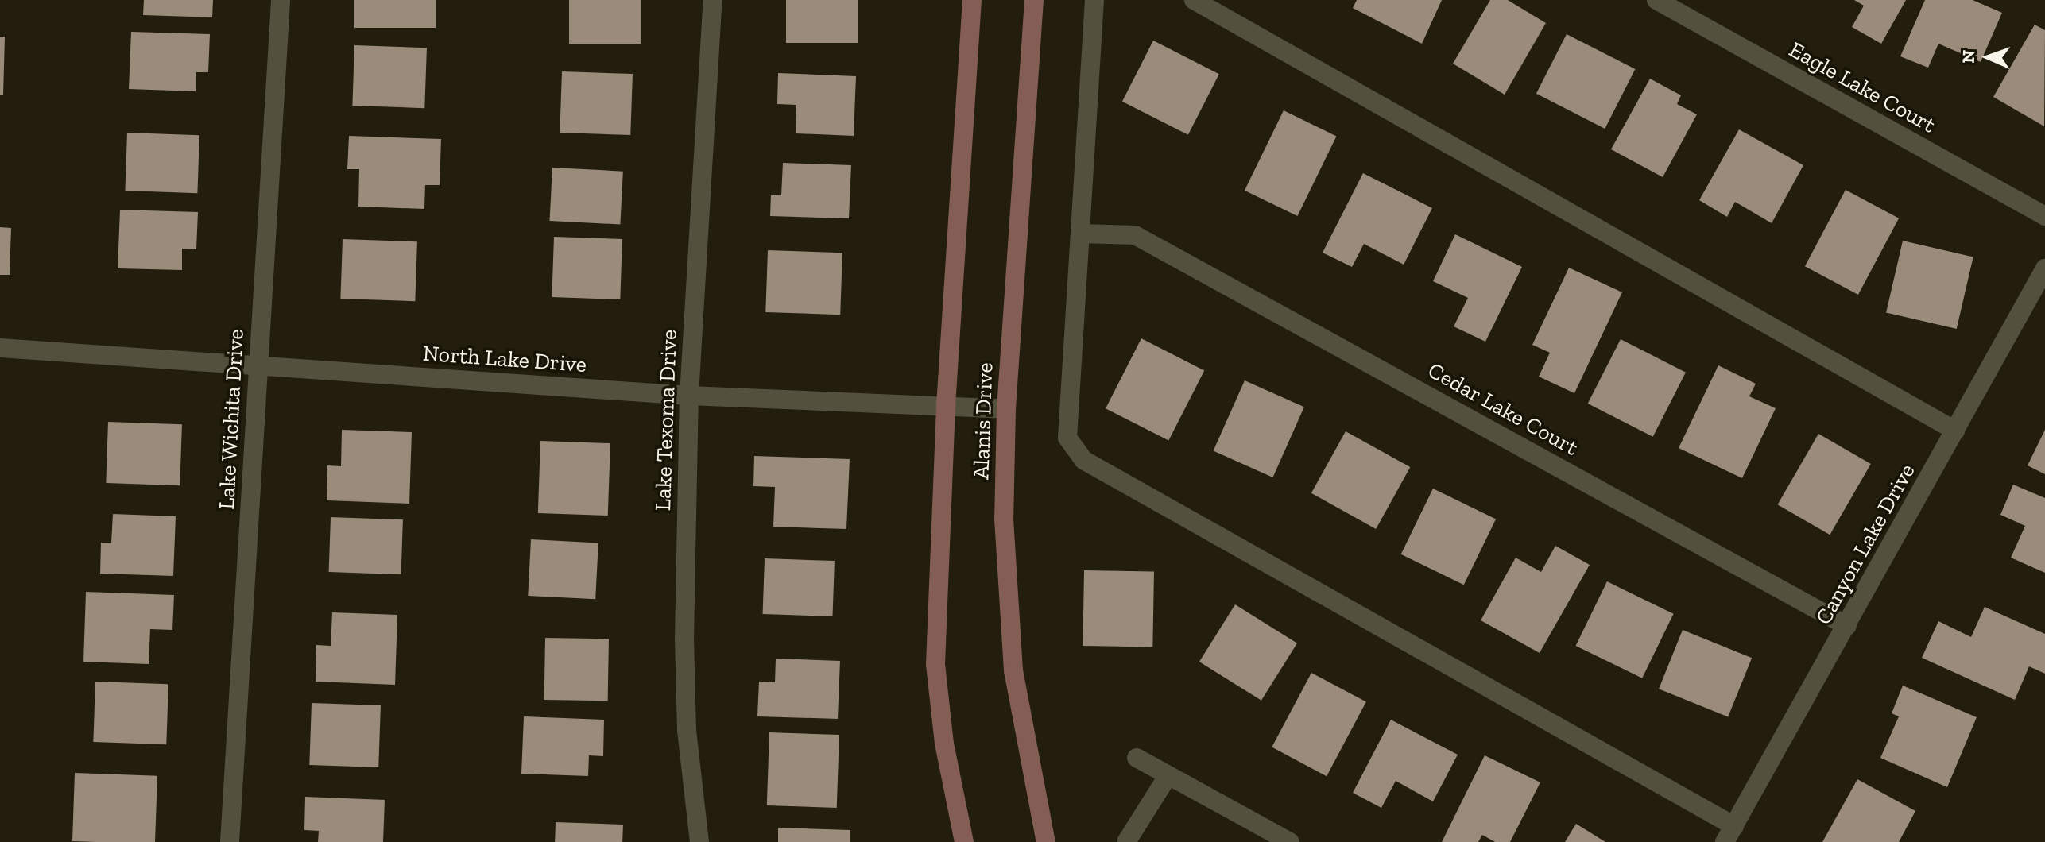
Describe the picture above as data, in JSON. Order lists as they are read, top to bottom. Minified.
{"streets":{"main road":["Alanis Drive"],"street":["Eagle Lake Court","North Lake Drive","Cedar Lake Court","Lake Wichita Drive","Lake Texoma Drive","Canyon Lake Drive"]},"crossings":[["North Lake Drive","Lake Wichita Drive"],["North Lake Drive","Lake Texoma Drive"],["North Lake Drive","Alanis Drive"],["Cedar Lake Court","Canyon Lake Drive"]],"north":"left"}
